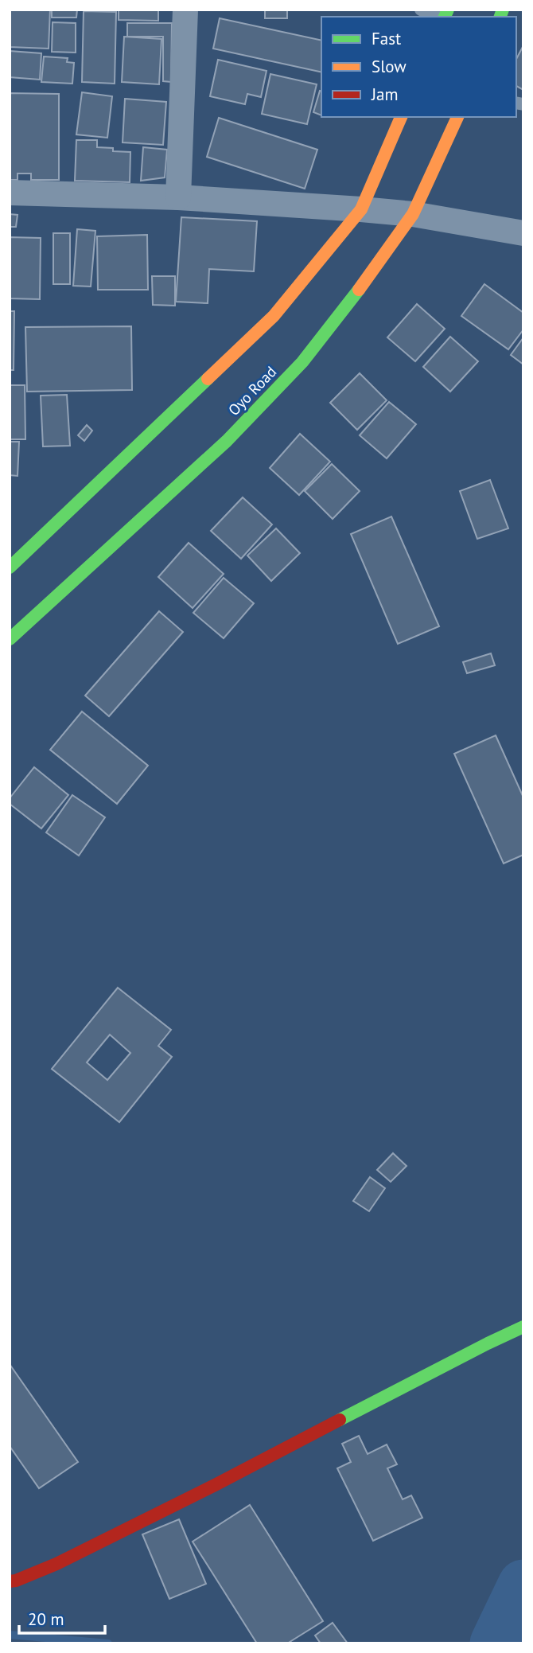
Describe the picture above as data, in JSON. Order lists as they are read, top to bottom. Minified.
{"streets":{"main road":["Oyo Road"]},"legend":["Fast","Slow","Jam"],"scale_bar":"20 m"}
